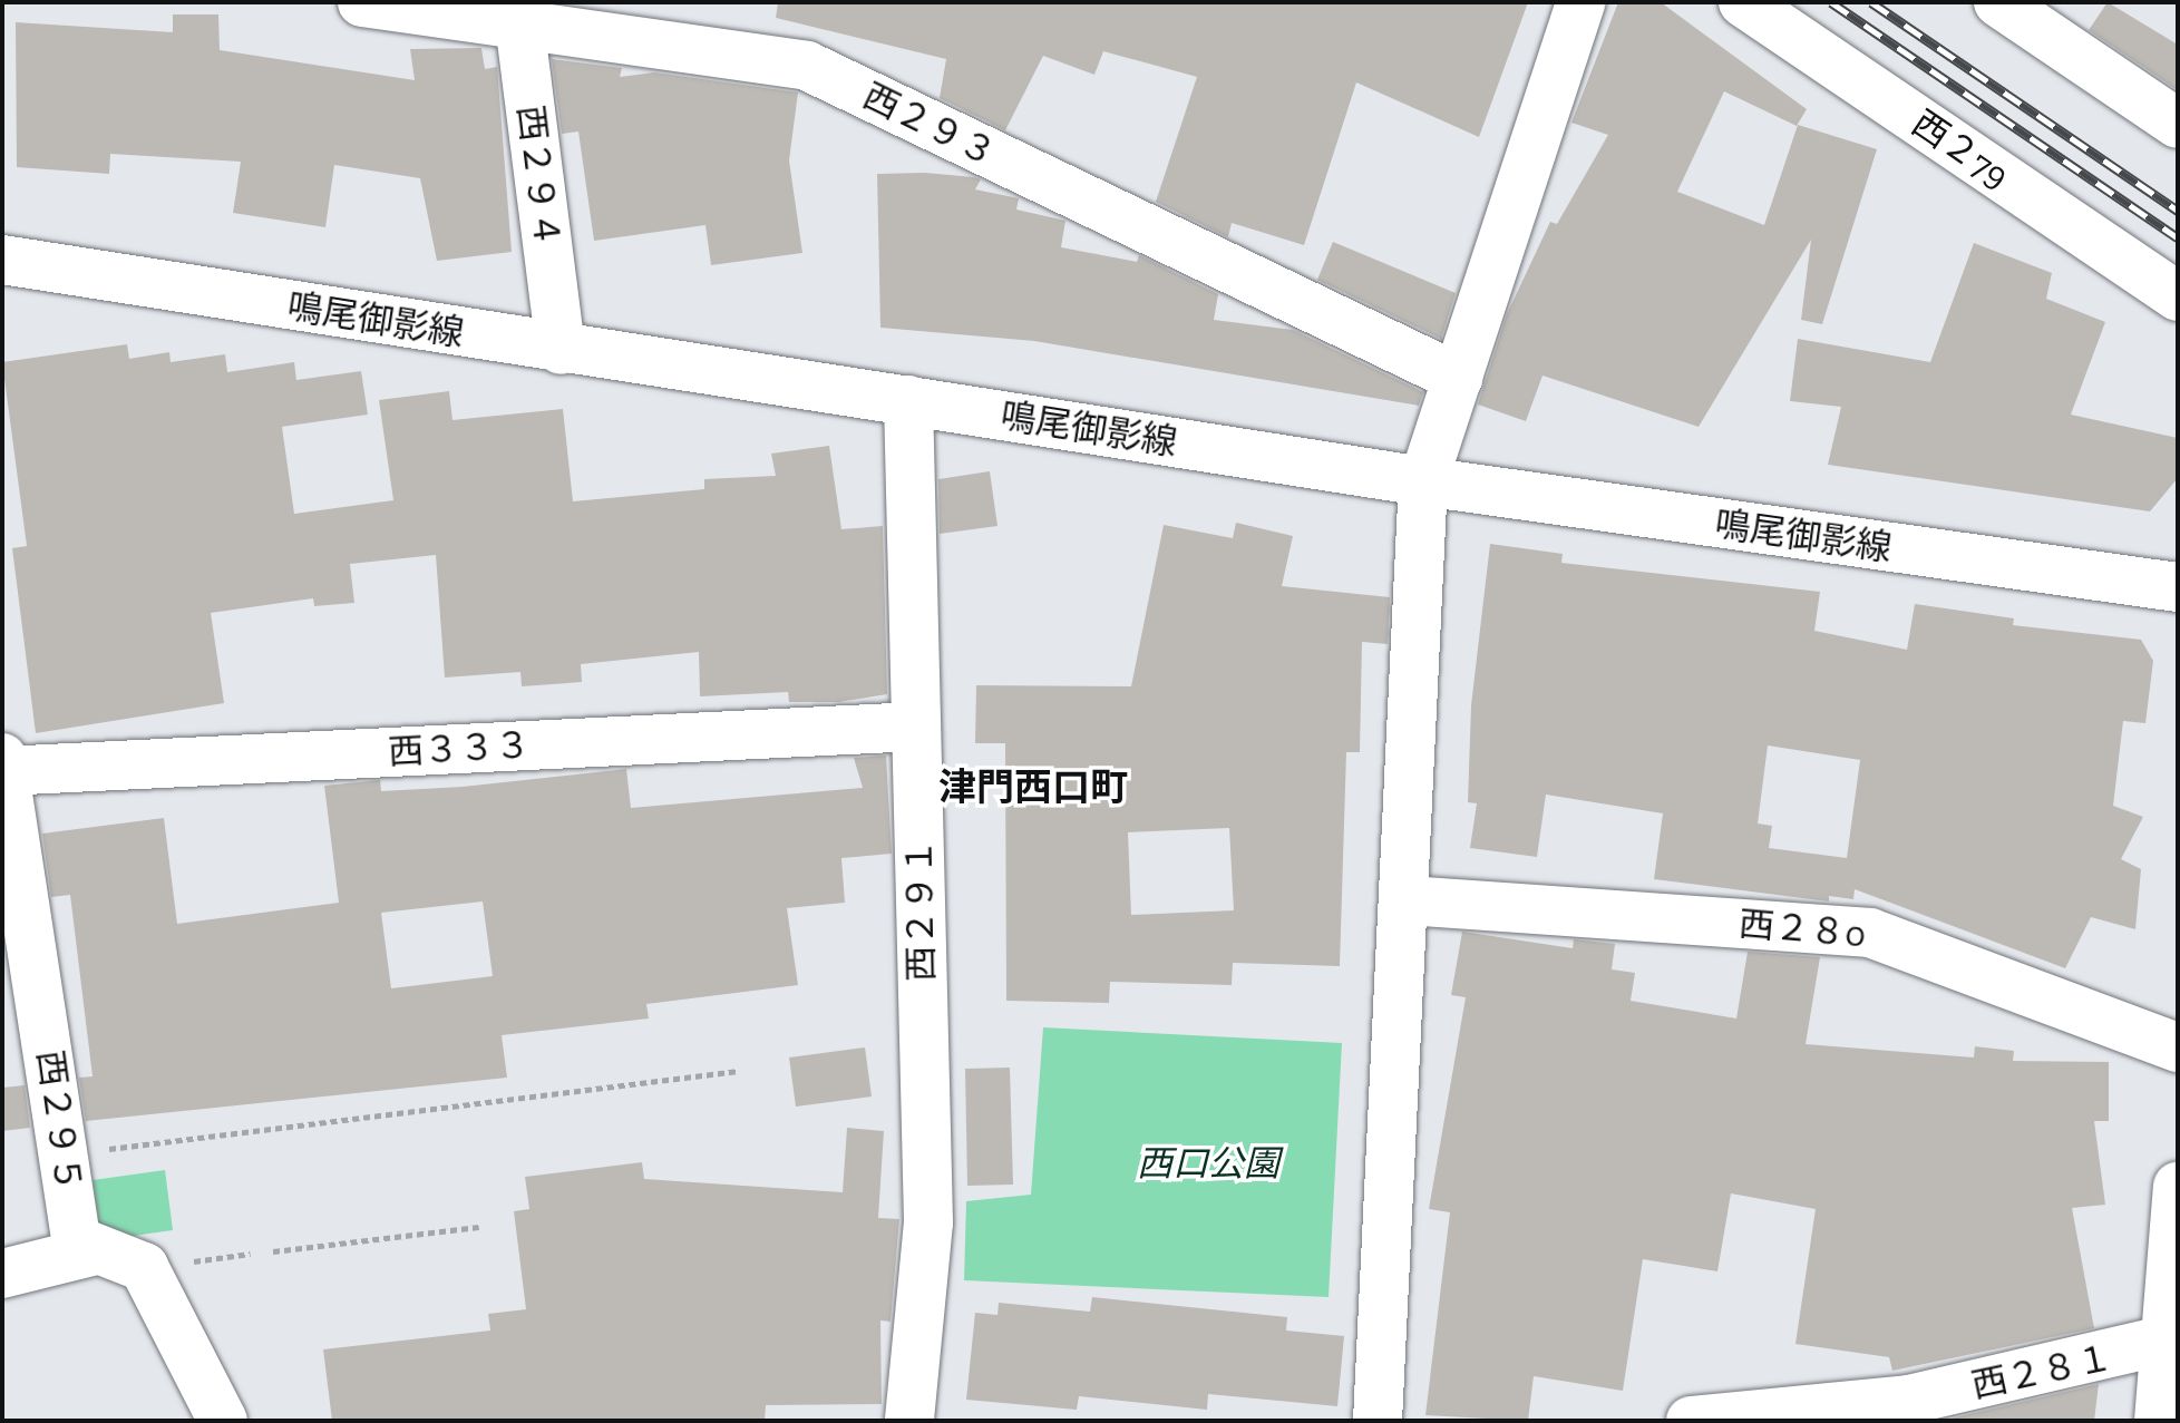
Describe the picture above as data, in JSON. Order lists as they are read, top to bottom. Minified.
{"streets":{"street":["西２９３","西２79","西２９４","鳴尾御影線","西３３３","西２９１","西２８0","西２９５","西２８１"]},"crossings":[["西２９３","西２９４"],["西２９４","鳴尾御影線"],["鳴尾御影線","西２９１"],["西３３３","西２９１"],["西３３３","西２９５"]],"districts":["津門西口町"],"parks":["西口公園"]}
